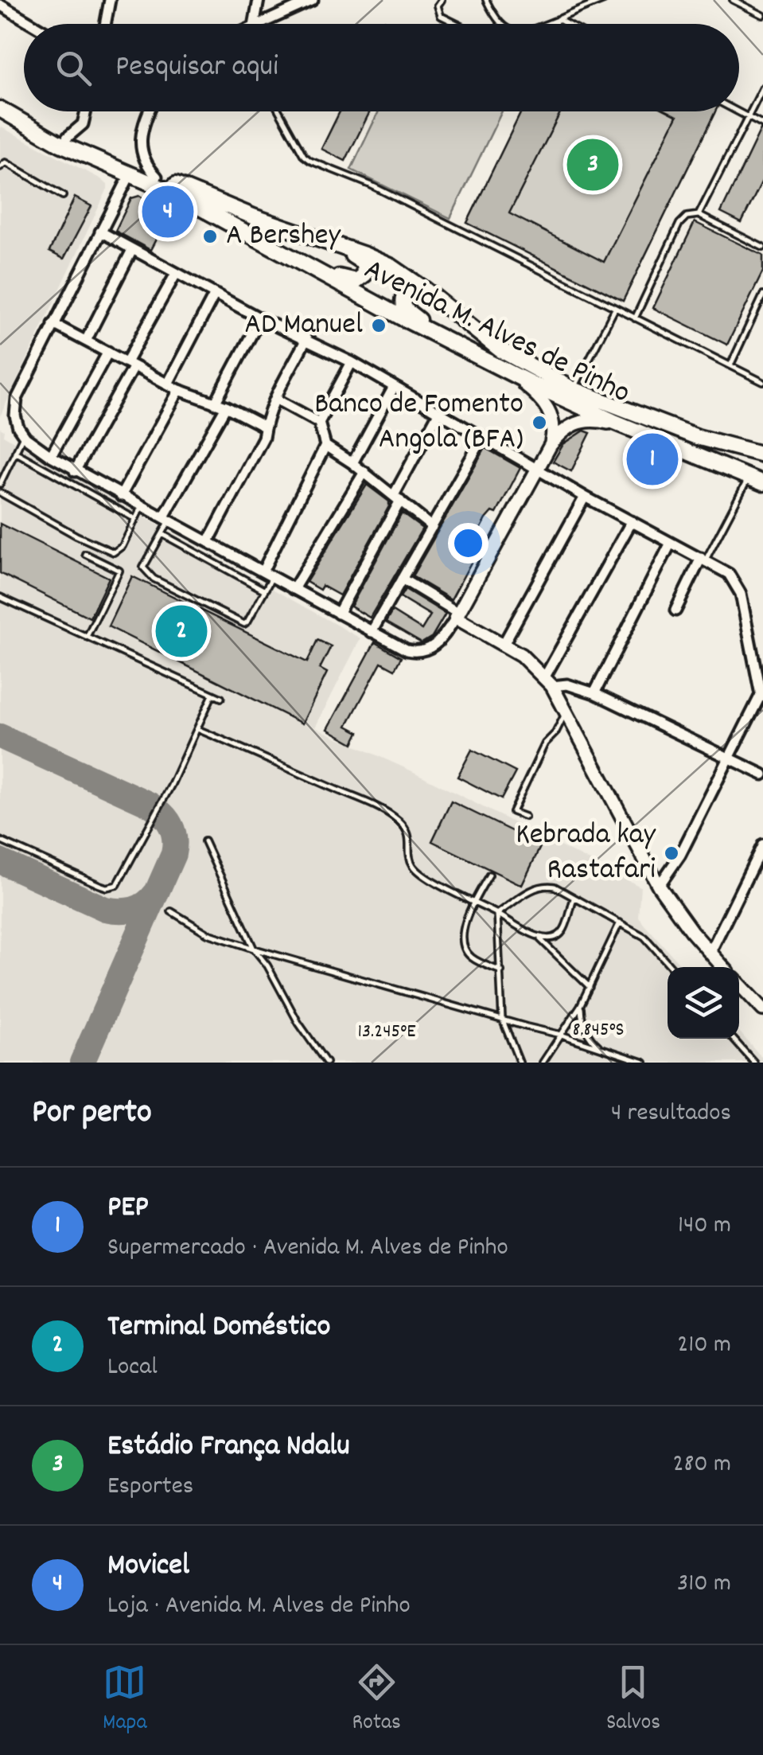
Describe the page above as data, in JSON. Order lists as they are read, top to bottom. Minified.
{"streets":{"main road":["Avenida M. Alves de Pinho"]},"places":["A Bershey","AD Manuel","Banco de Fomento Angola (BFA)","Kebrada kay Rastafari"],"page":{"search":"Pesquisar aqui","pins":["3","4","1","2"],"heading":["Por perto","4 resultados"],"list":[{"mark":"1","name":"PEP","note":"Supermercado · Avenida M. Alves de Pinho","value":"140 m"},{"mark":"2","name":"Terminal Doméstico","note":"Local","value":"210 m"},{"mark":"3","name":"Estádio França Ndalu","note":"Esportes","value":"280 m"},{"mark":"4","name":"Movicel","note":"Loja · Avenida M. Alves de Pinho","value":"310 m"}],"nav":["Mapa","Rotas","Salvos"]},"coordinates":["8.845°S","13.245°E"]}
